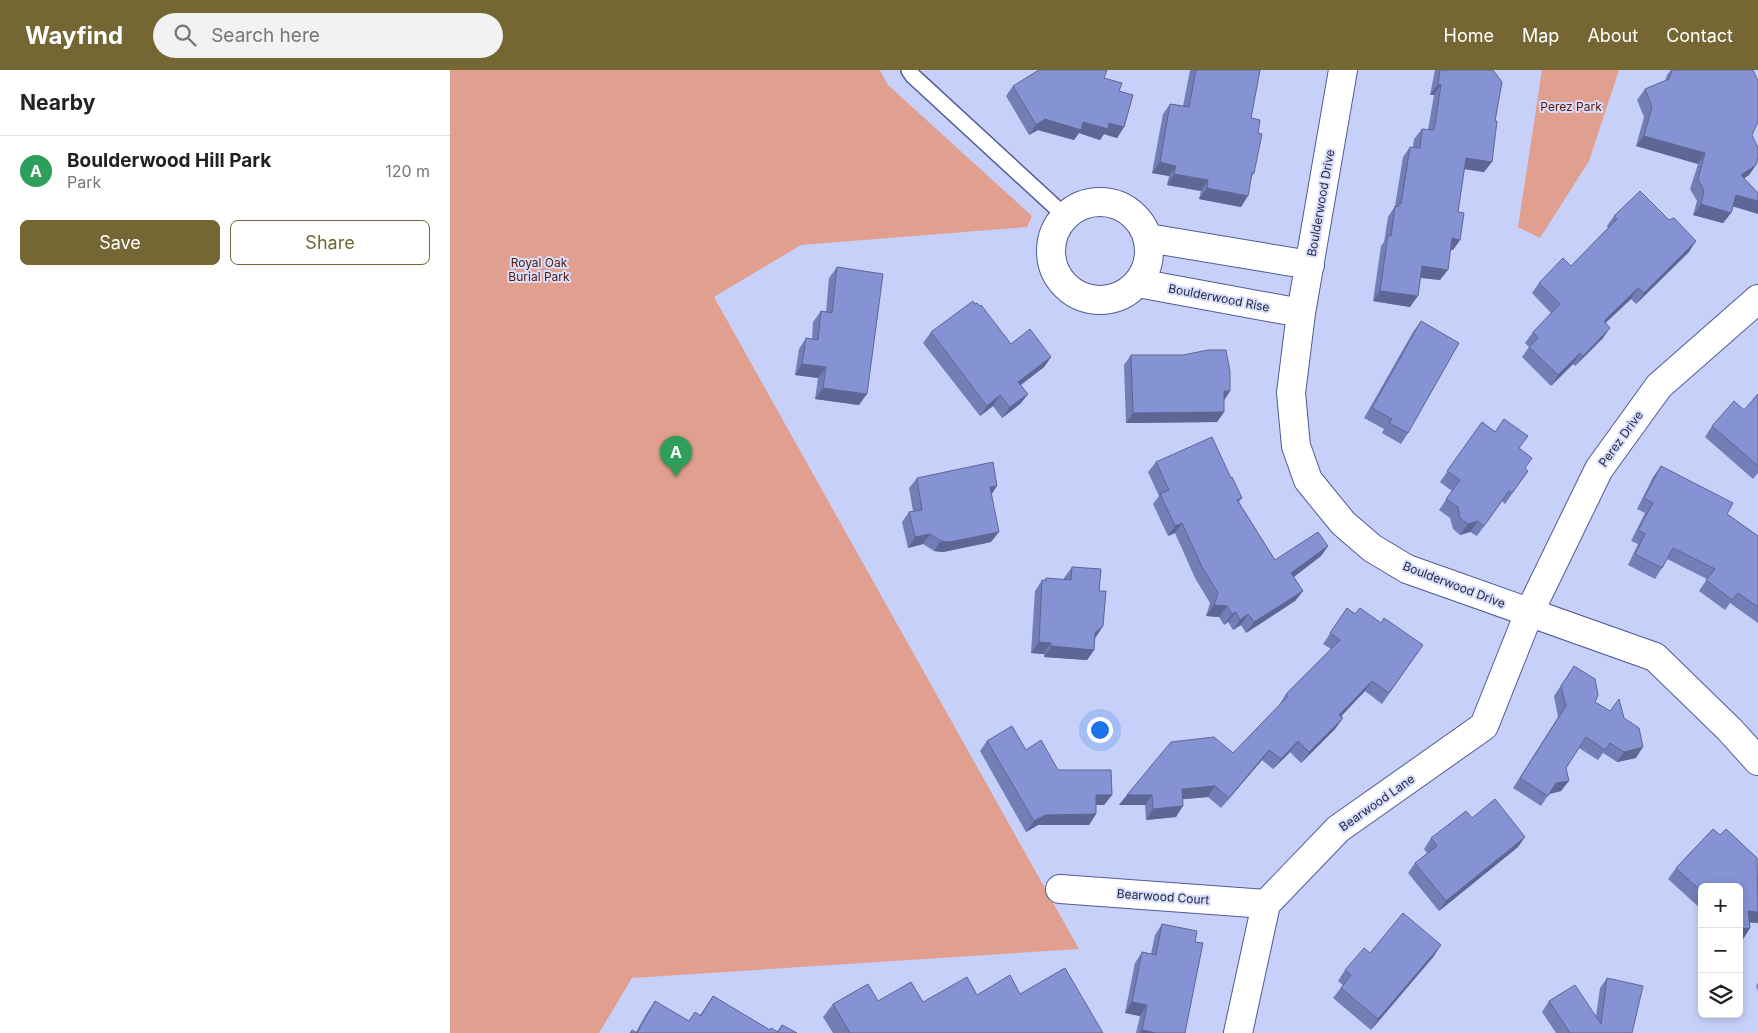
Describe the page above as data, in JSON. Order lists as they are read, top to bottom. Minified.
{"streets":{"street":["Boulderwood Drive","Boulderwood Rise","Perez Drive","Bearwood Lane","Bearwood Court"]},"crossings":[["Boulderwood Drive","Boulderwood Rise"],["Boulderwood Drive","Perez Drive"],["Boulderwood Drive","Bearwood Lane"],["Perez Drive","Bearwood Lane"],["Bearwood Lane","Bearwood Court"]],"parks":["Perez Park","Royal Oak Burial Park"],"page":{"header":"Wayfind","search":"Search here","nav":["Home","Map","About","Contact"],"heading":"Nearby","list":[{"mark":"A","name":"Boulderwood Hill Park","note":"Park","value":"120 m"}],"buttons":["Save","Share"],"pins":"A","map_buttons":["+","−"]}}
